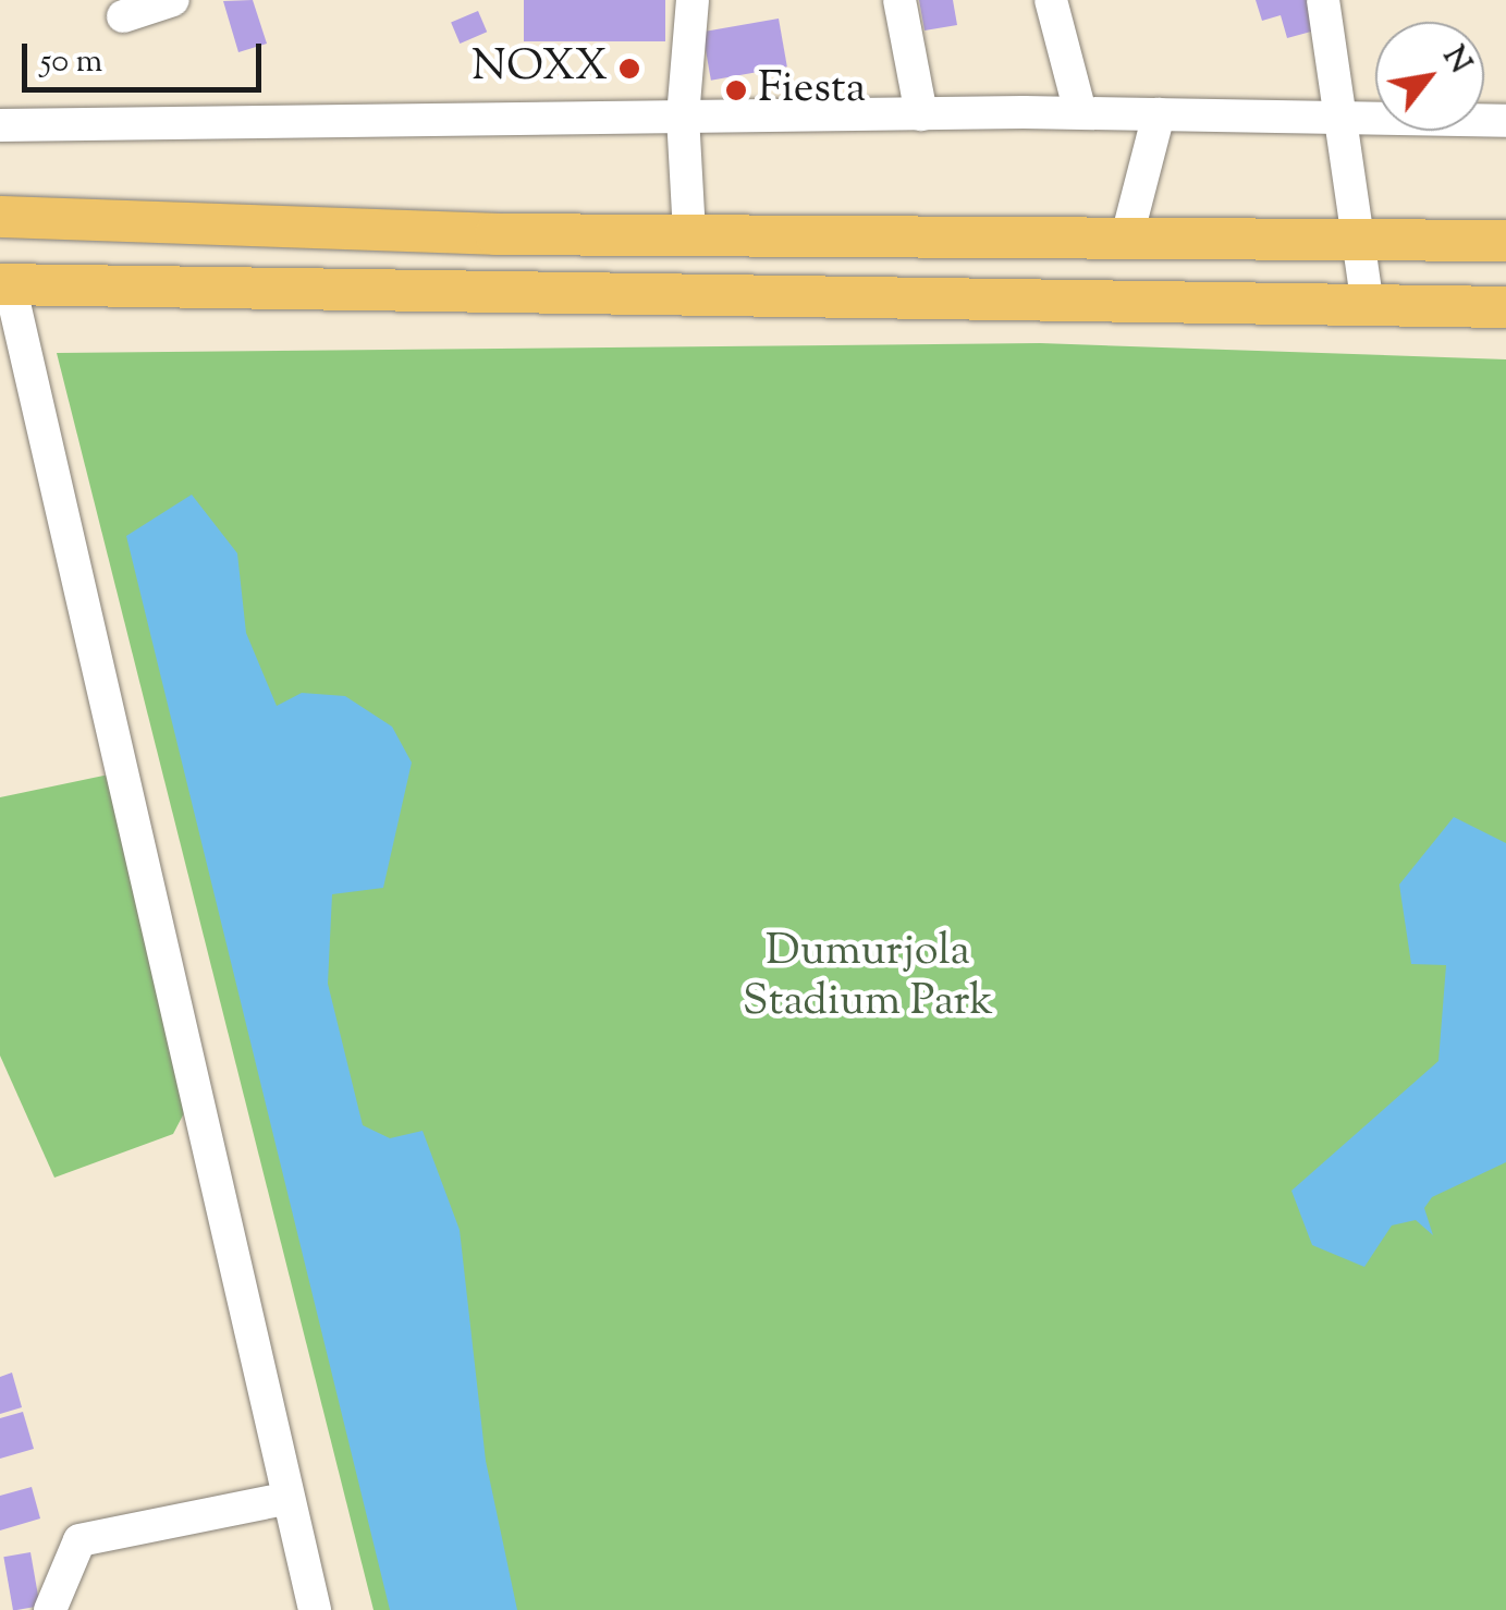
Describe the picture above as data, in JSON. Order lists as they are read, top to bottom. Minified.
{"parks":["Dumurjola Stadium Park"],"places":["NOXX","Fiesta"],"scale_bar":"50 m","north":"top right"}
